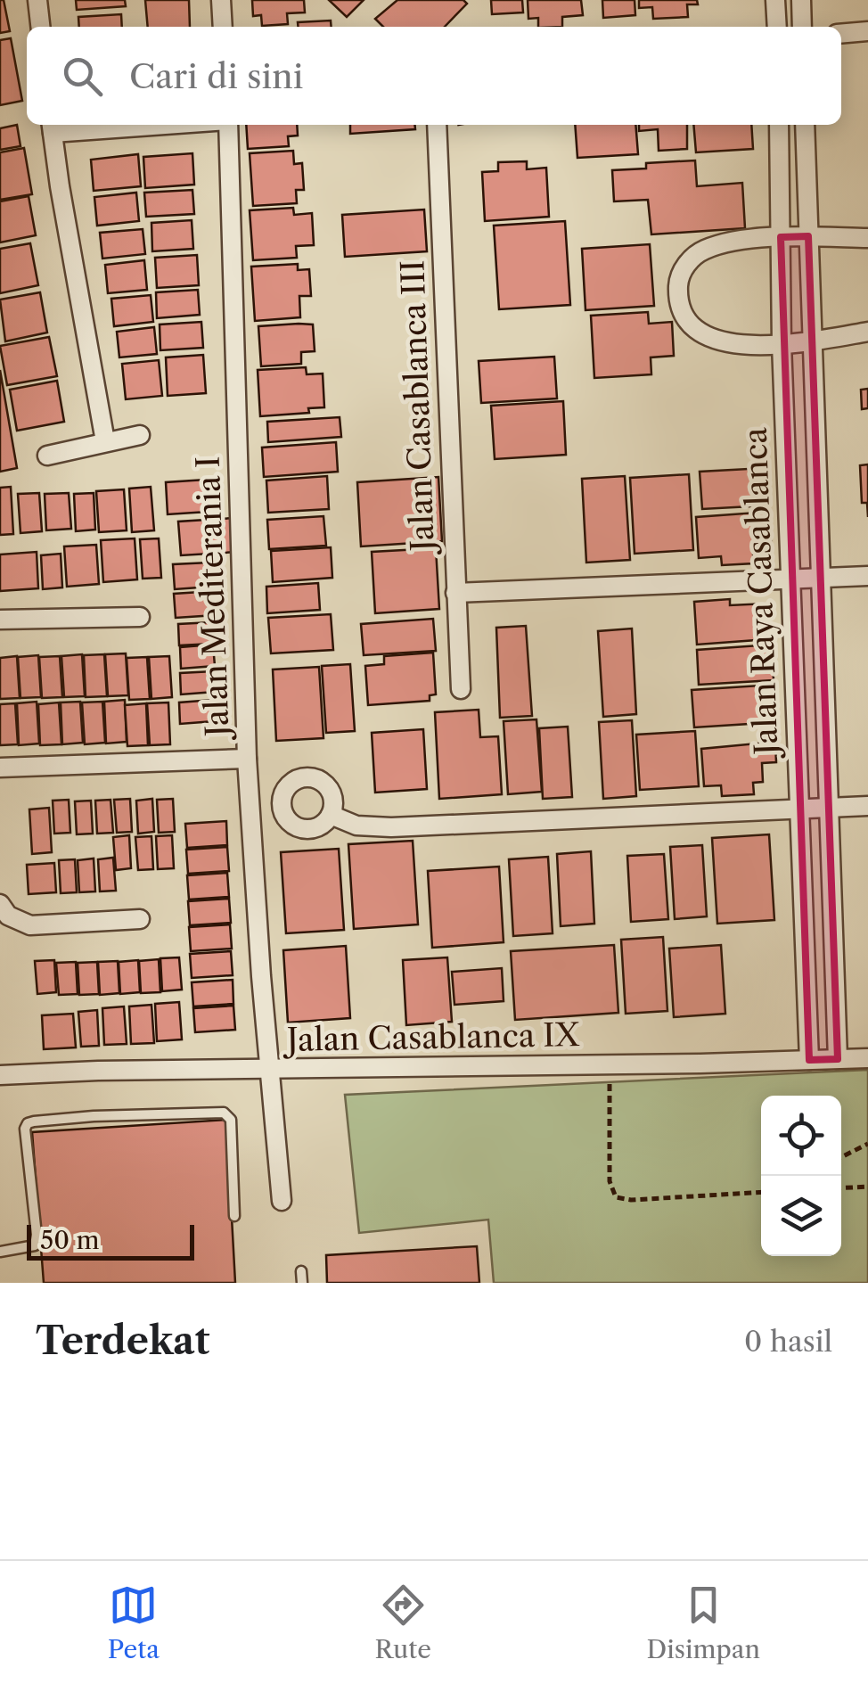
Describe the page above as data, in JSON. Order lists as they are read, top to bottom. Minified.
{"streets":{"street":["Jalan Casablanca III","Jalan Raya Casablanca","Jalan Mediterania I","Jalan Casablanca IX"]},"crossings":[["Jalan Raya Casablanca","Jalan Casablanca IX"],["Jalan Mediterania I","Jalan Casablanca IX"]],"scale_bar":"50 m","page":{"search":"Cari di sini","scale":"50 m","heading":["Terdekat","0 hasil"],"nav":["Peta","Rute","Disimpan"]}}
